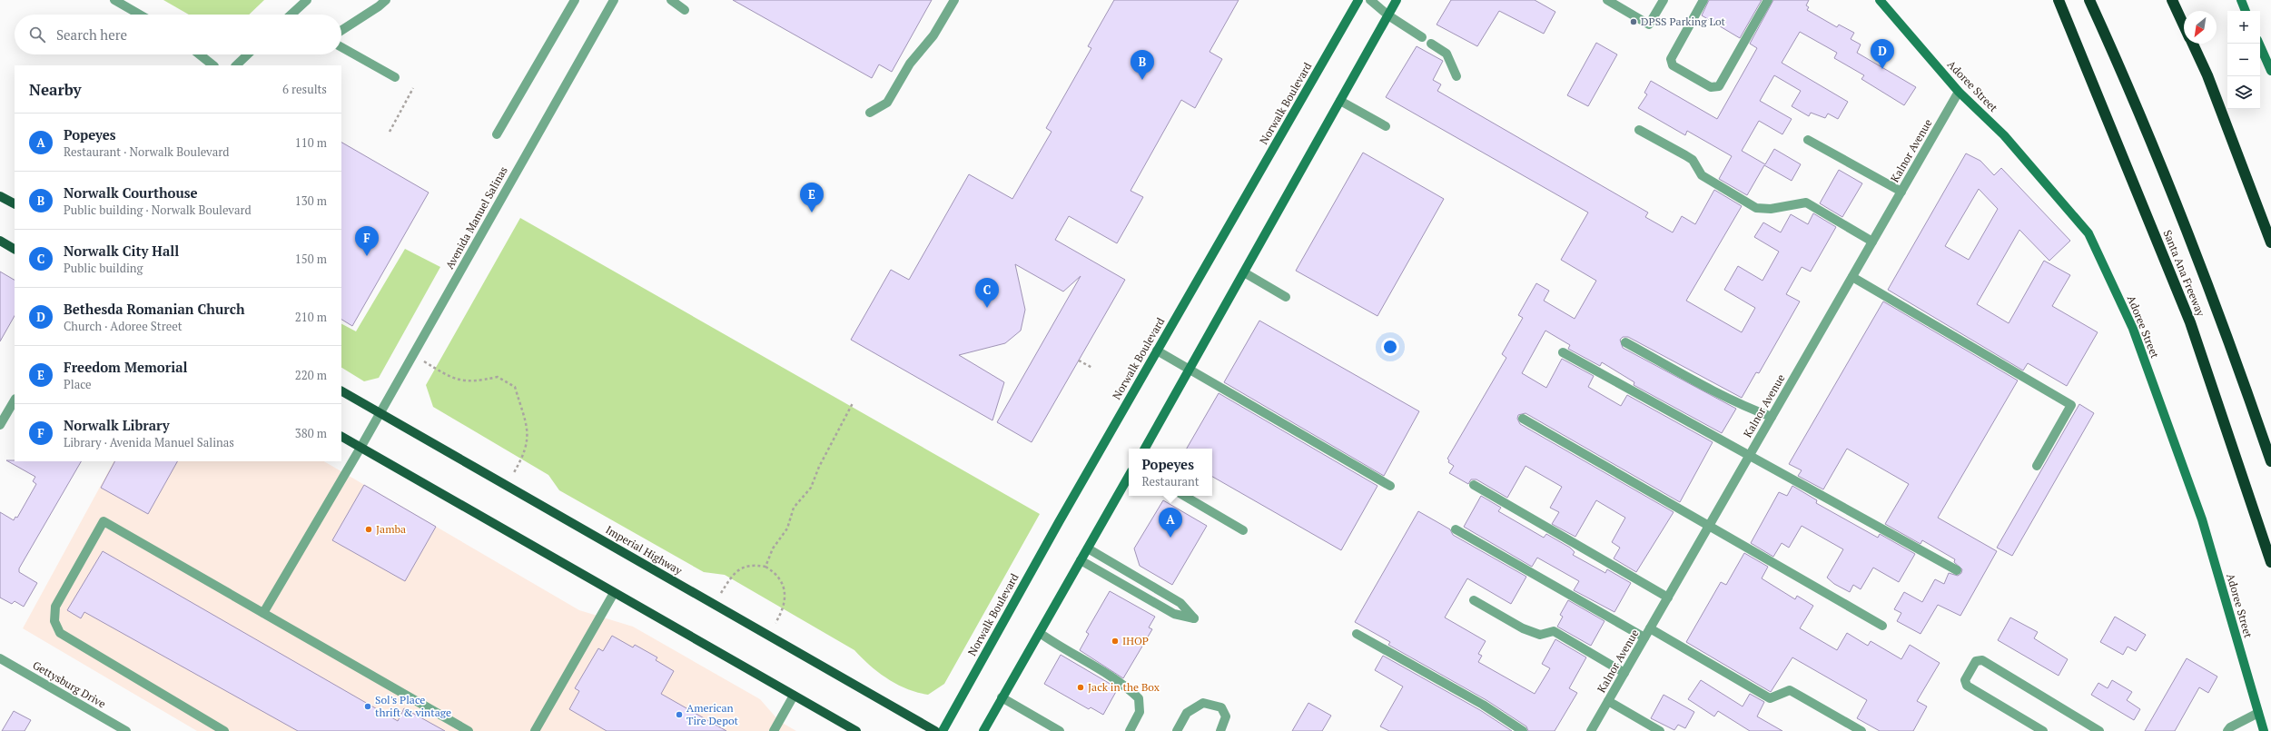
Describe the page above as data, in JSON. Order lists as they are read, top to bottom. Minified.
{"streets":{"highway":["Santa Ana Freeway"],"main road":["Adoree Street","Norwalk Boulevard","Imperial Highway"],"street":["Kalnor Avenue","Avenida Manuel Salinas","Gettysburg Drive"]},"crossings":[["Adoree Street","Kalnor Avenue"],["Avenida Manuel Salinas","Imperial Highway"]],"places":["DPSS Parking Lot","Jamba","IHOP","Jack in the Box","Sol's Place thrift & vintage","American Tire Depot"],"north":"bottom left","page":{"map_buttons":["+","−"],"search":"Search here","pins":["D","B","E","F","C","A"],"heading":["Nearby","6 results"],"list":[{"mark":"A","name":"Popeyes","note":"Restaurant · Norwalk Boulevard","value":"110 m"},{"mark":"B","name":"Norwalk Courthouse","note":"Public building · Norwalk Boulevard","value":"130 m"},{"mark":"C","name":"Norwalk City Hall","note":"Public building","value":"150 m"},{"mark":"D","name":"Bethesda Romanian Church","note":"Church · Adoree Street","value":"210 m"},{"mark":"E","name":"Freedom Memorial","note":"Place","value":"220 m"},{"mark":"F","name":"Norwalk Library","note":"Library · Avenida Manuel Salinas","value":"380 m"}],"popup":["Popeyes","Restaurant"]}}
